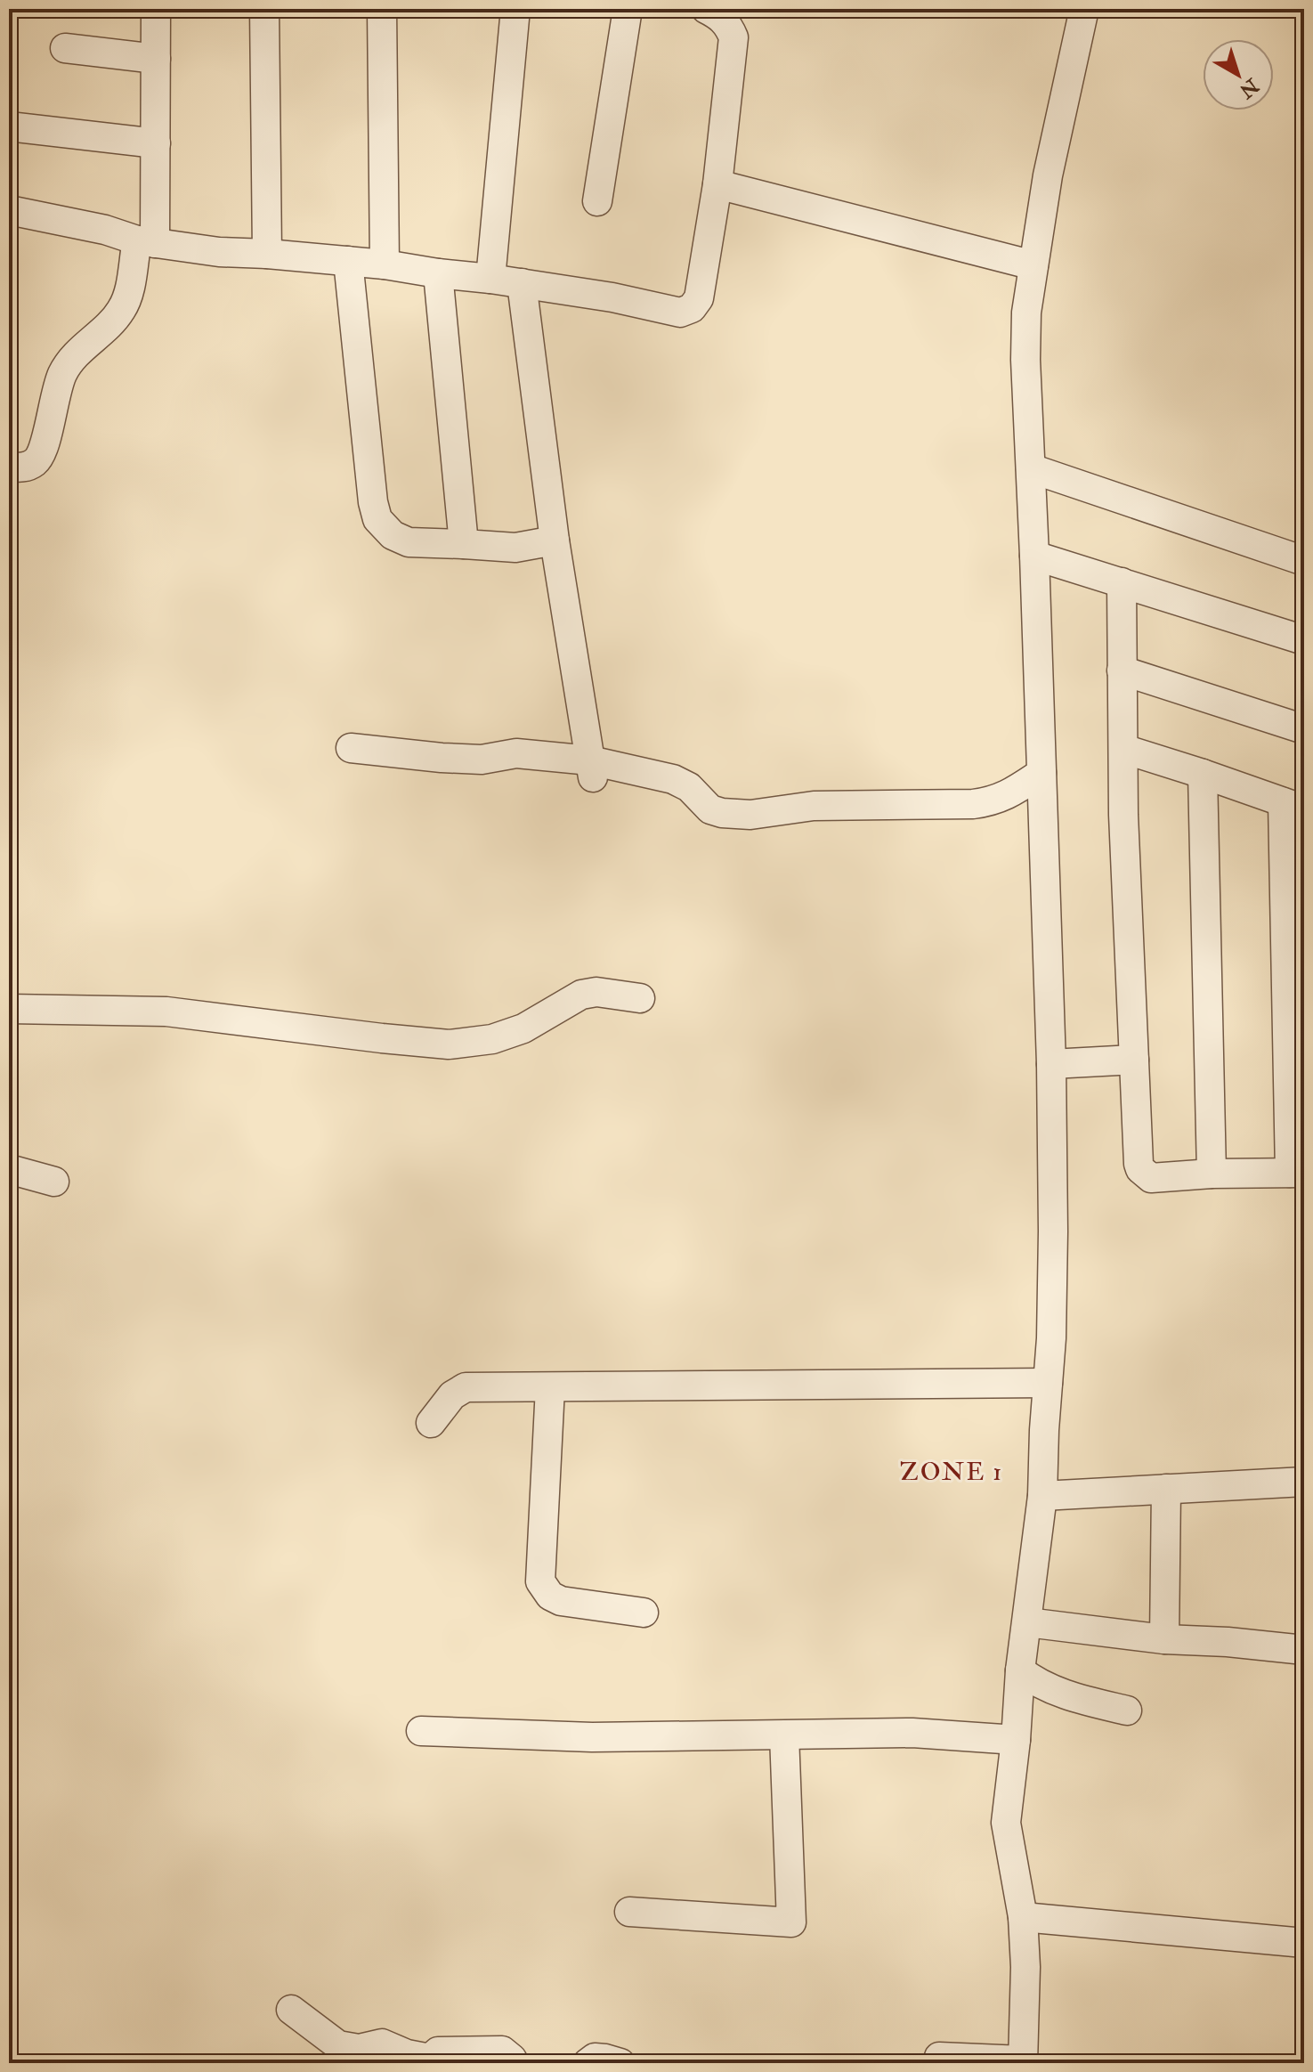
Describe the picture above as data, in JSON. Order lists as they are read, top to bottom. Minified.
{"districts":["ZONE 1"],"north":"bottom right"}
